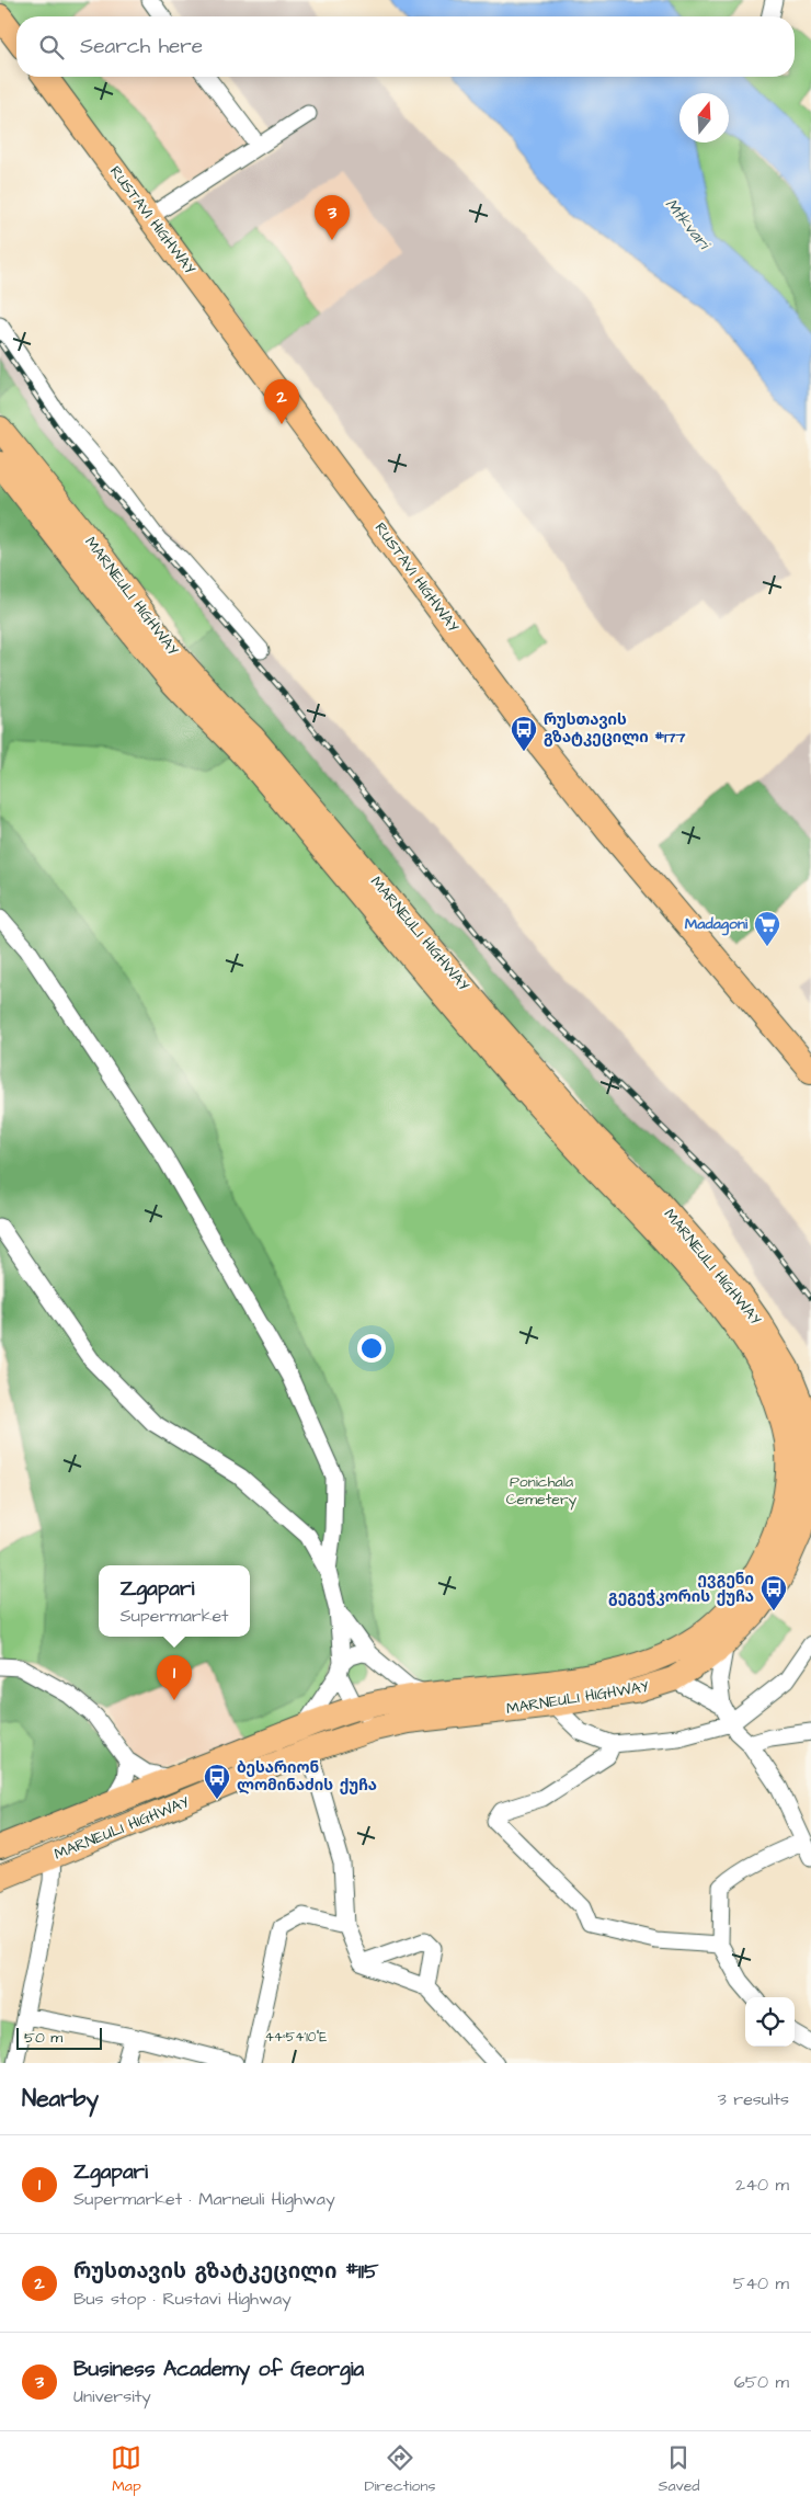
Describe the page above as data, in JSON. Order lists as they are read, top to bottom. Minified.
{"streets":{"highway":["RUSTAVI HIGHWAY","MARNEULI HIGHWAY"]},"water":["Mtkvari"],"parks":["Ponichala Cemetery"],"places":{"bus stop":["რუსთავის გზატკეცილი #177","ევგენი გეგეჭკორის ქუჩა","ბესარიონ ლომინაძის ქუჩა"],"supermarket":["Madagoni"]},"scale_bar":"50 m","north":"top","page":{"search":"Search here","pins":["3","2","1"],"popup":["Zgapari","Supermarket"],"scale":"50 m","heading":["Nearby","3 results"],"list":[{"mark":"1","name":"Zgapari","note":"Supermarket · Marneuli Highway","value":"240 m"},{"mark":"2","name":"რუსთავის გზატკეცილი #115","note":"Bus stop · Rustavi Highway","value":"540 m"},{"mark":"3","name":"Business Academy of Georgia","note":"University","value":"650 m"}],"nav":["Map","Directions","Saved"]},"coordinates":["44°54'10\"E"]}
